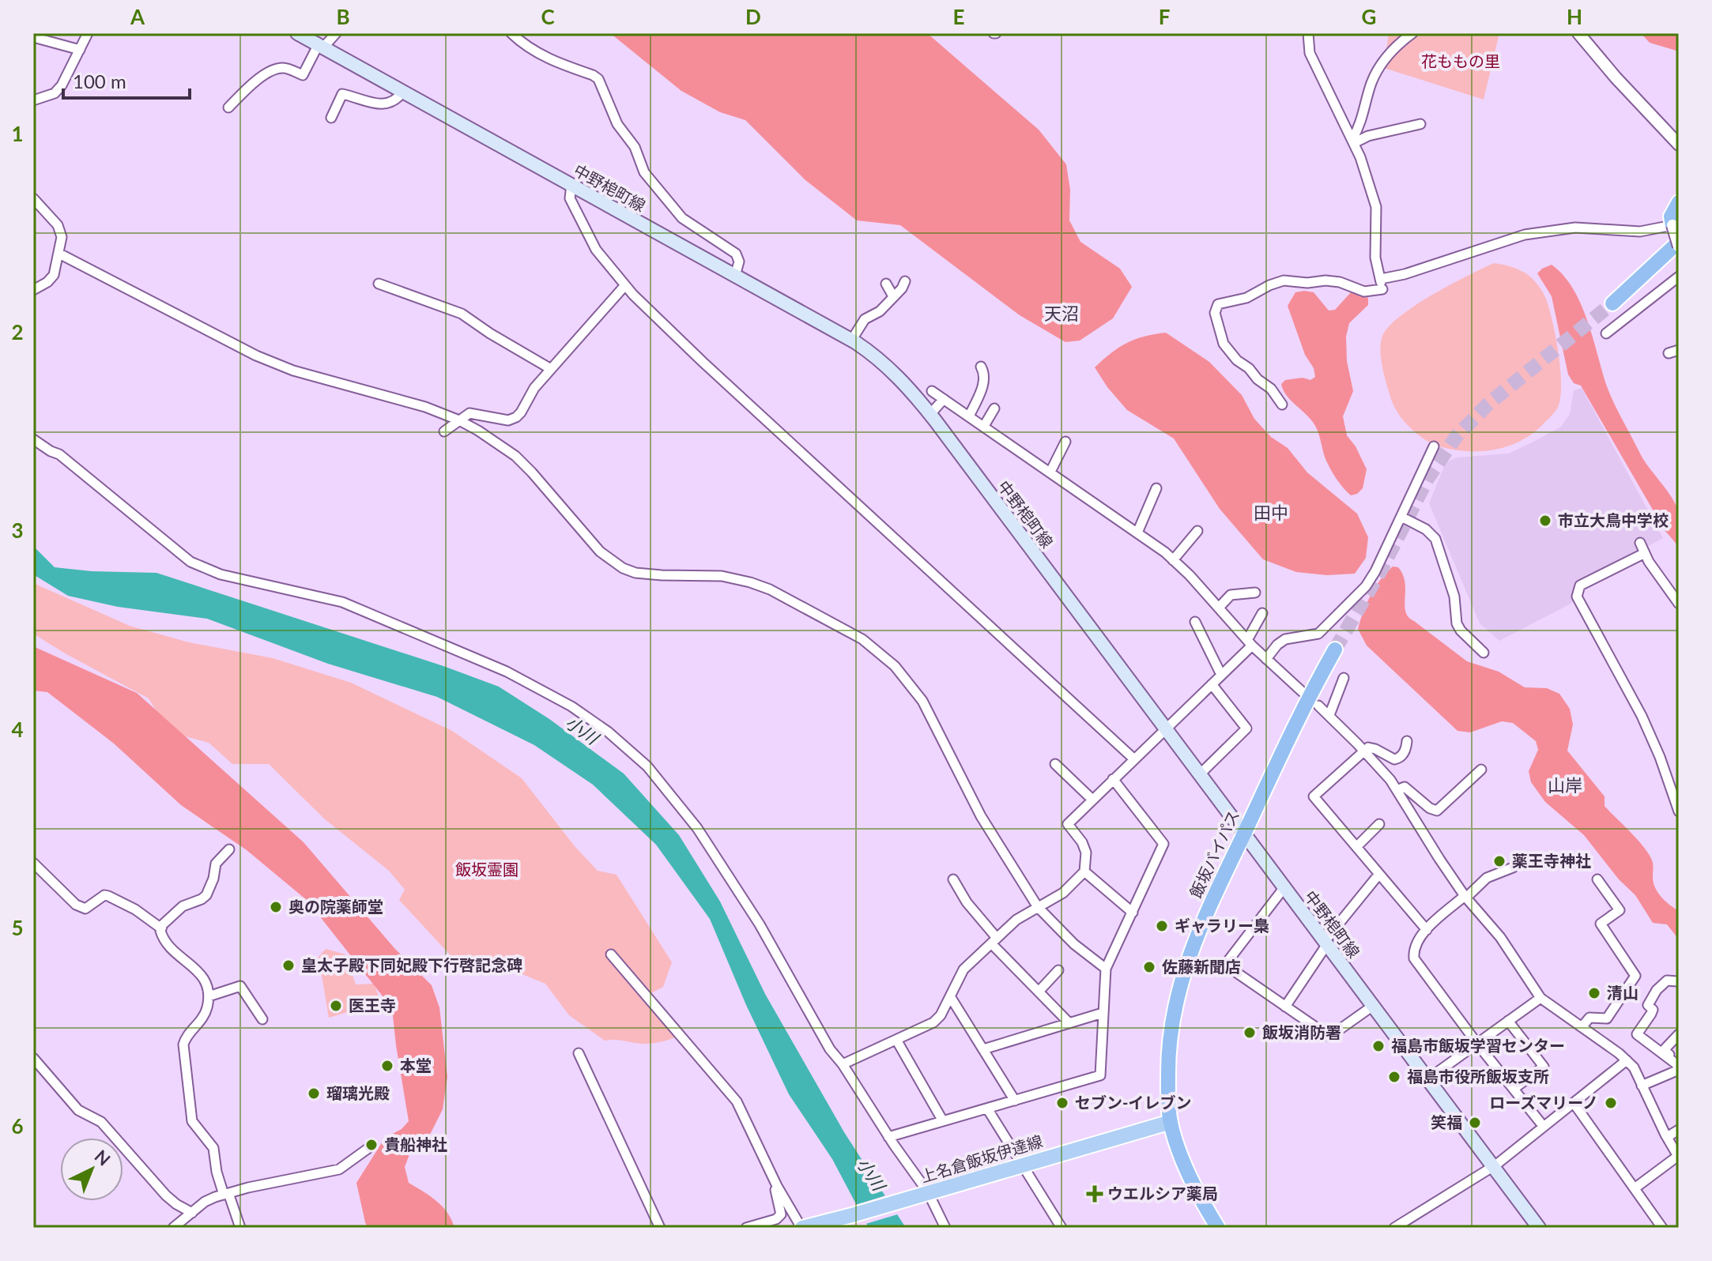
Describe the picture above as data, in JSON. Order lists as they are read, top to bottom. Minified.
{"streets":{"highway":["飯坂バイパス"],"main road":["中野梍町線","上名倉飯坂伊達線"]},"crossings":[["中野梍町線","飯坂バイパス"],["飯坂バイパス","上名倉飯坂伊達線"]],"districts":["天沼","田中","山岸"],"water":["小川"],"parks":["花ももの里","飯坂霊園"],"places":{"other":["市立大鳥中学校","薬王寺神社","奥の院薬師堂","ギャラリー梟","皇太子殿下同妃殿下行啓記念碑","佐藤新聞店","清山","医王寺","飯坂消防署","福島市飯坂学習センター","本堂","福島市役所飯坂支所","瑠璃光殿","セブン-イレブン","ローズマリーノ","笑福","貴船神社"],"health":["ウエルシア薬局"]},"scale_bar":"100 m","north":"top right","grid":{"columns":["A","B","C","D","E","F","G","H"],"rows":["1","2","3","4","5","6"]}}
